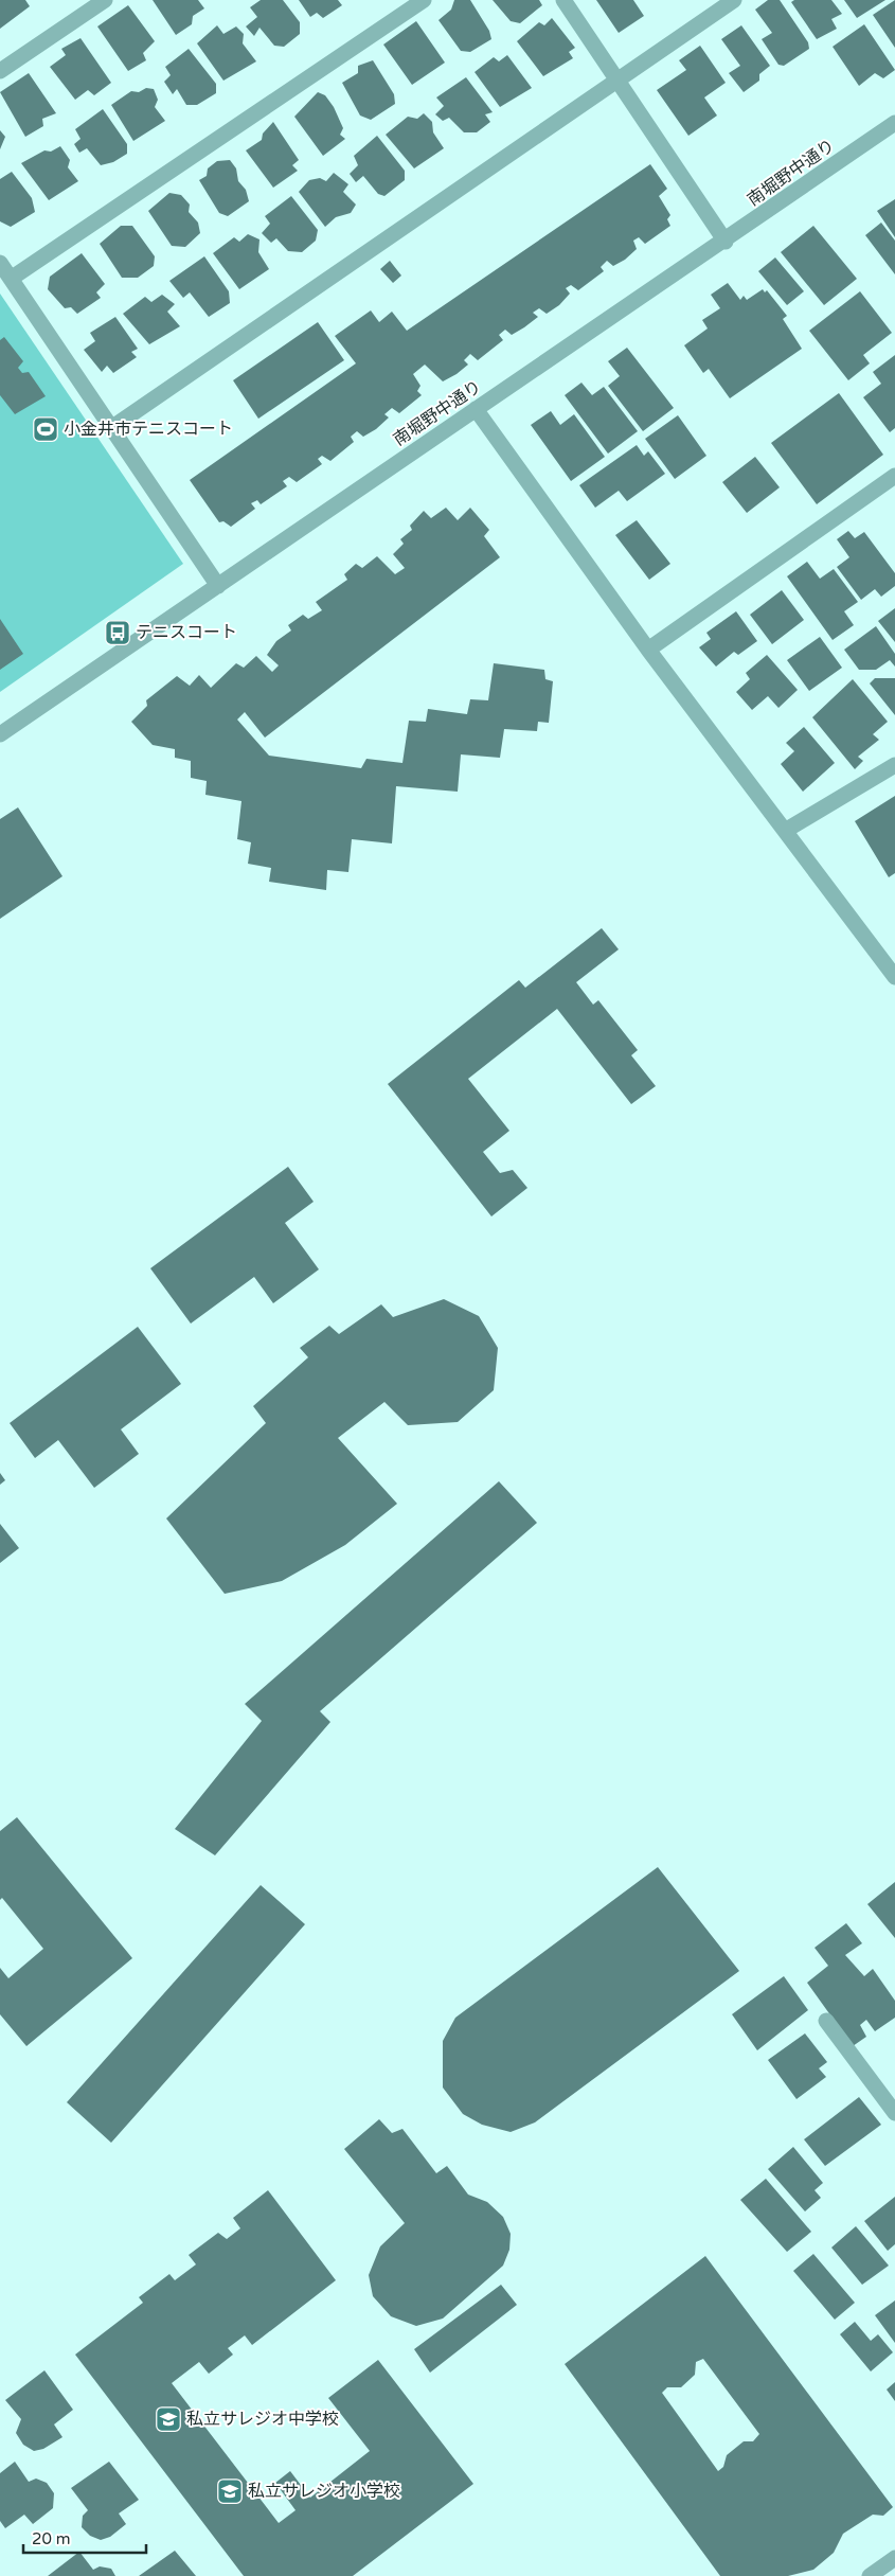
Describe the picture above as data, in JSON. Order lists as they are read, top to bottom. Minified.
{"streets":{"street":["南堀野中通り"]},"places":{"sports":["小金井市テニスコート"],"bus stop":["テニスコート"],"school or university":["私立サレジオ中学校","私立サレジオ小学校"]},"scale_bar":"20 m"}
